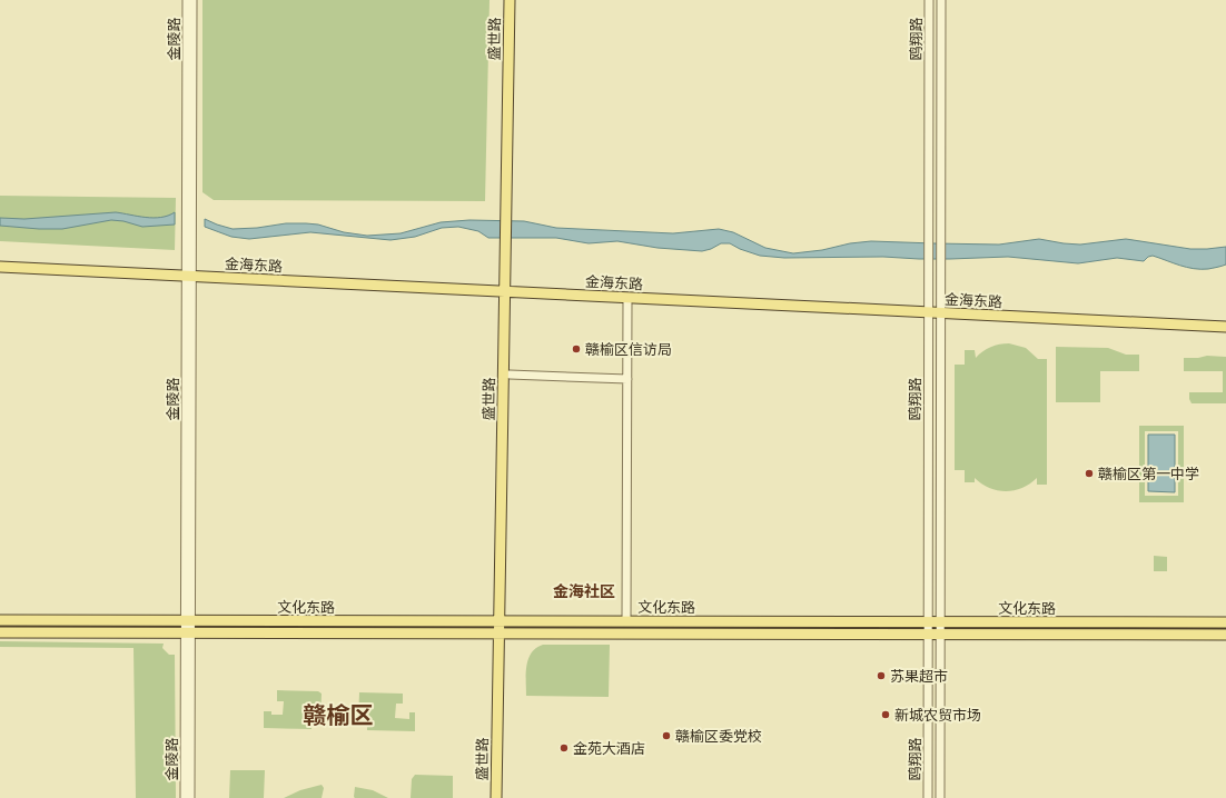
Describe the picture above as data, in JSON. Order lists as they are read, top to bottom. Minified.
{"streets":{"main road":["盛世路","金海东路","文化东路"],"street":["金陵路","鸥翔路"]},"crossings":[["金陵路","金海东路"],["金陵路","文化东路"],["盛世路","金海东路"],["盛世路","文化东路"],["鸥翔路","金海东路"],["鸥翔路","文化东路"]],"districts":["金海社区","赣榆区"],"places":["赣榆区信访局","赣榆区第一中学","苏果超市","新城农贸市场","赣榆区委党校","金苑大酒店"]}
